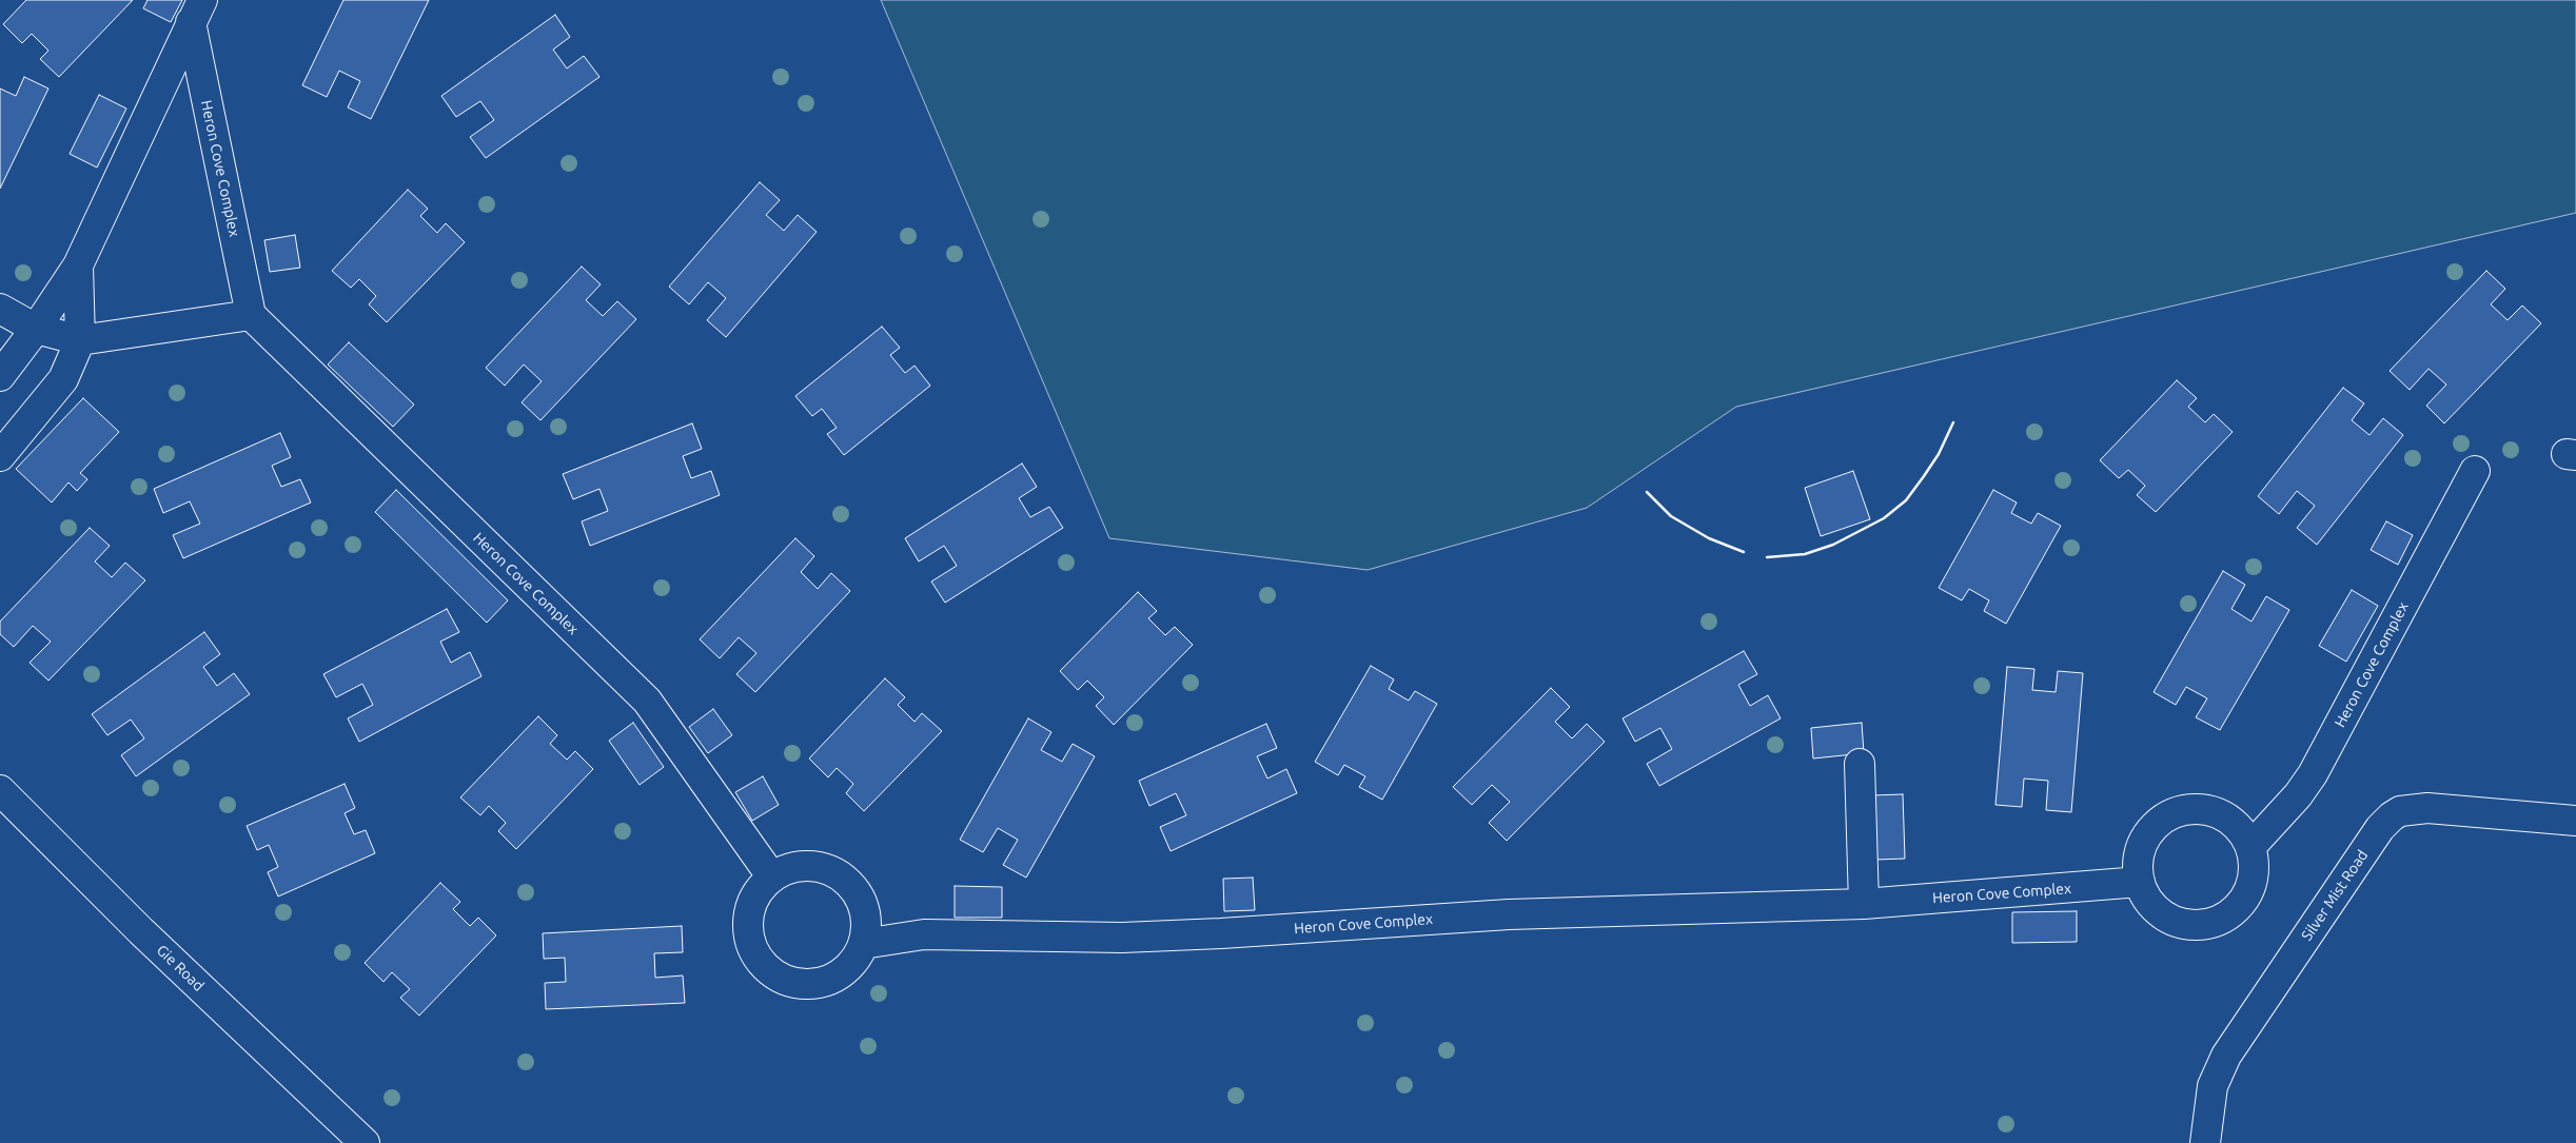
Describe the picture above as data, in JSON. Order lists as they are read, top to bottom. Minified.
{"streets":{"street":["Heron Cove Complex","Silver Mist Road","Gie Road"]}}
